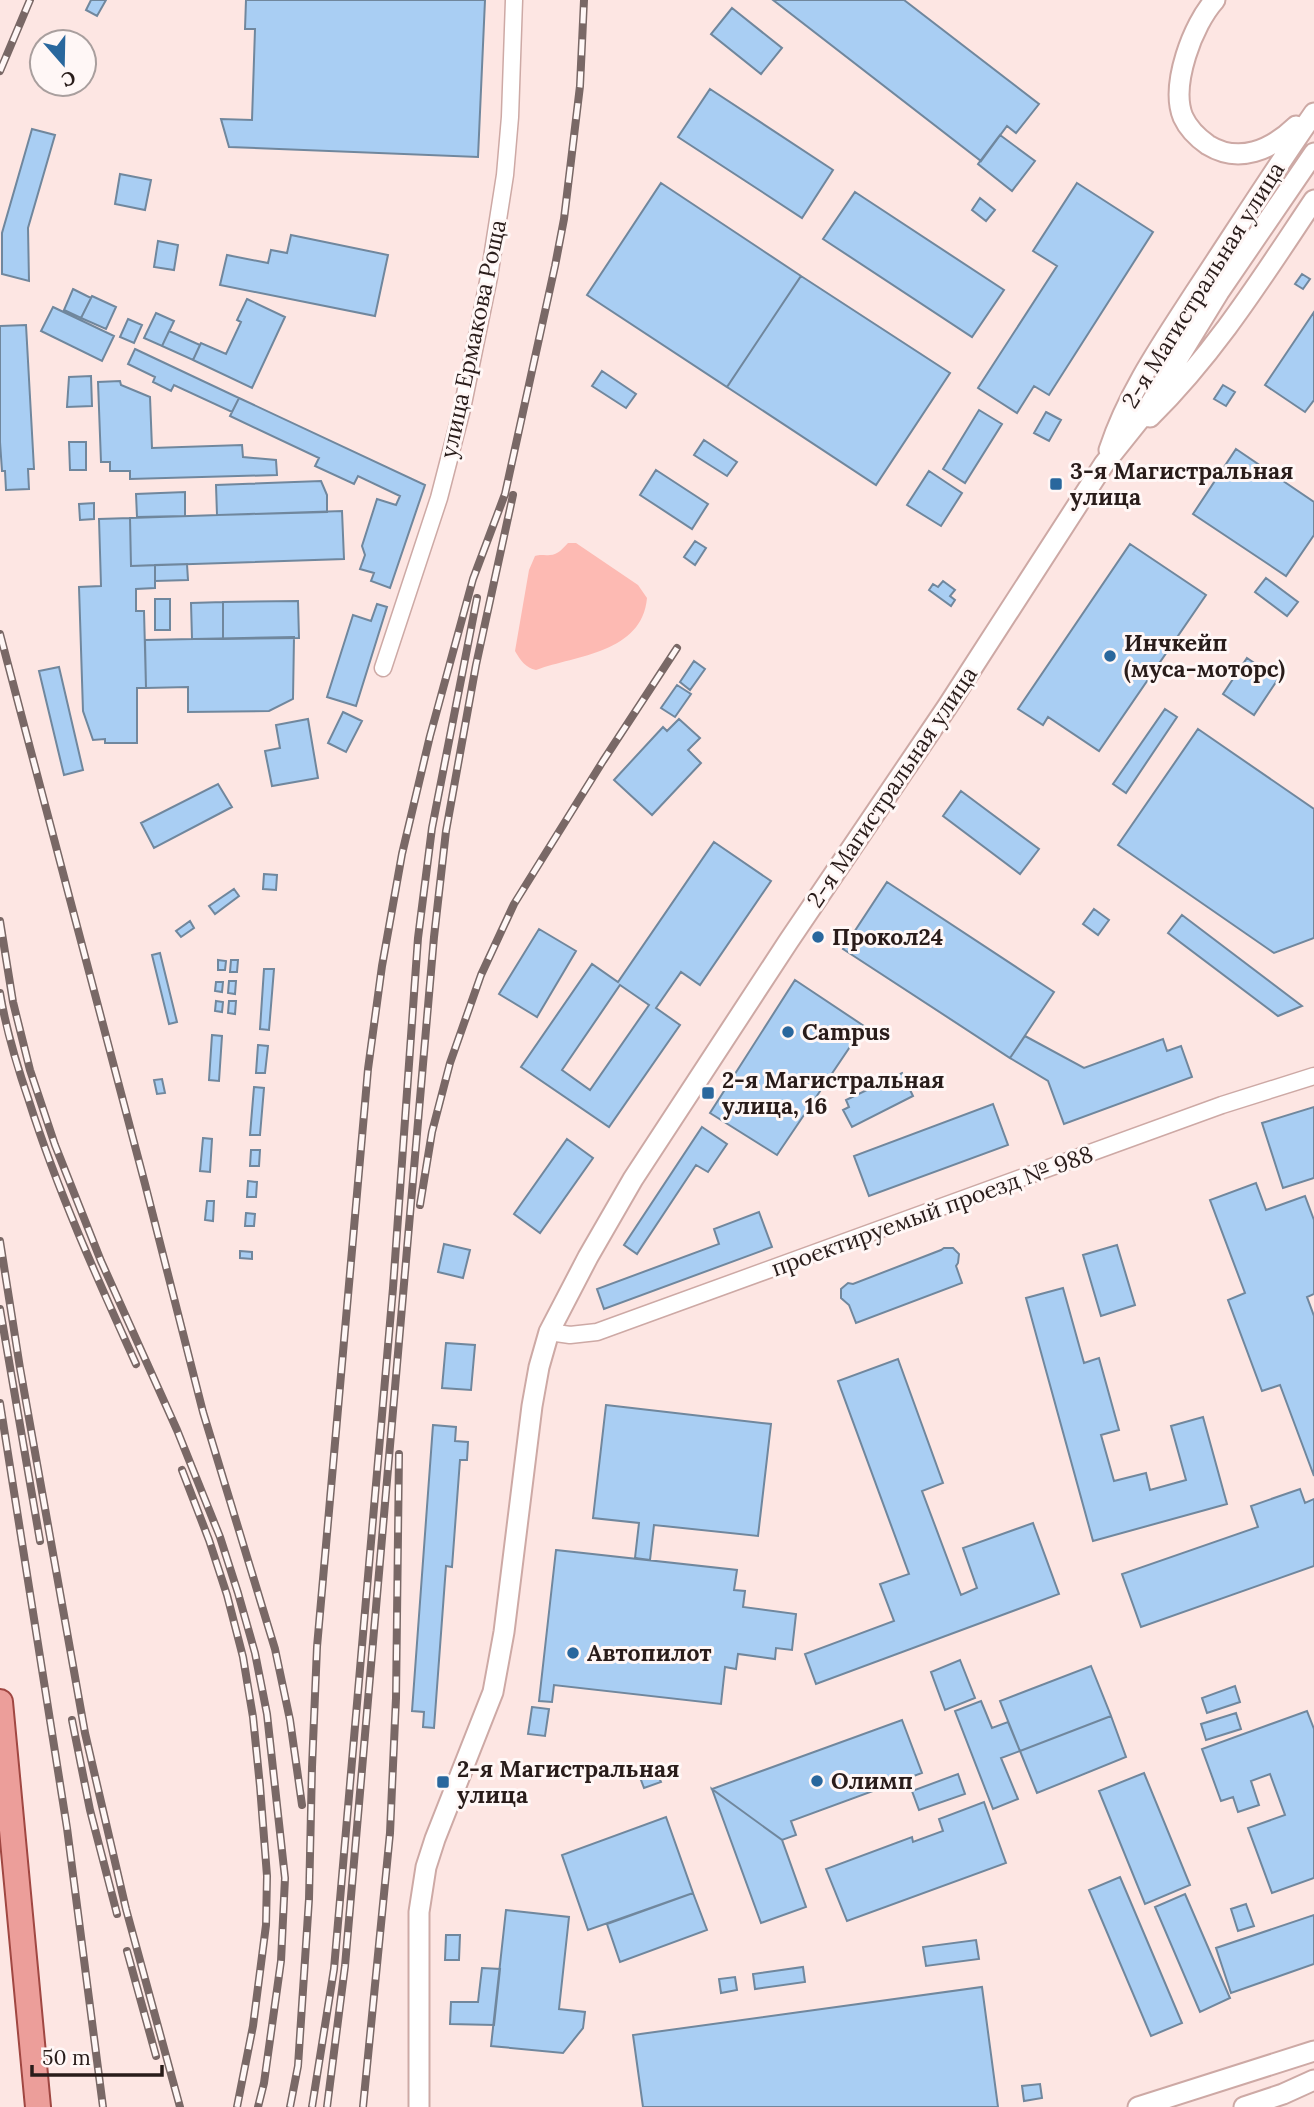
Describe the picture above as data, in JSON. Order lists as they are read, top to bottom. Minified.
{"streets":{"street":["2-я Магистральная улица","улица Ермакова Роща","проектируемый проезд № 988"]},"crossings":[["2-я Магистральная улица","проектируемый проезд № 988"]],"places":{"transit":["3-я Магистральная улица","2-я Магистральная улица, 16","2-я Магистральная улица"],"other":["Инчкейп (муса-моторс)","Прокол24","Campus","Автопилот","Олимп"]},"scale_bar":"50 m","north":"bottom"}
